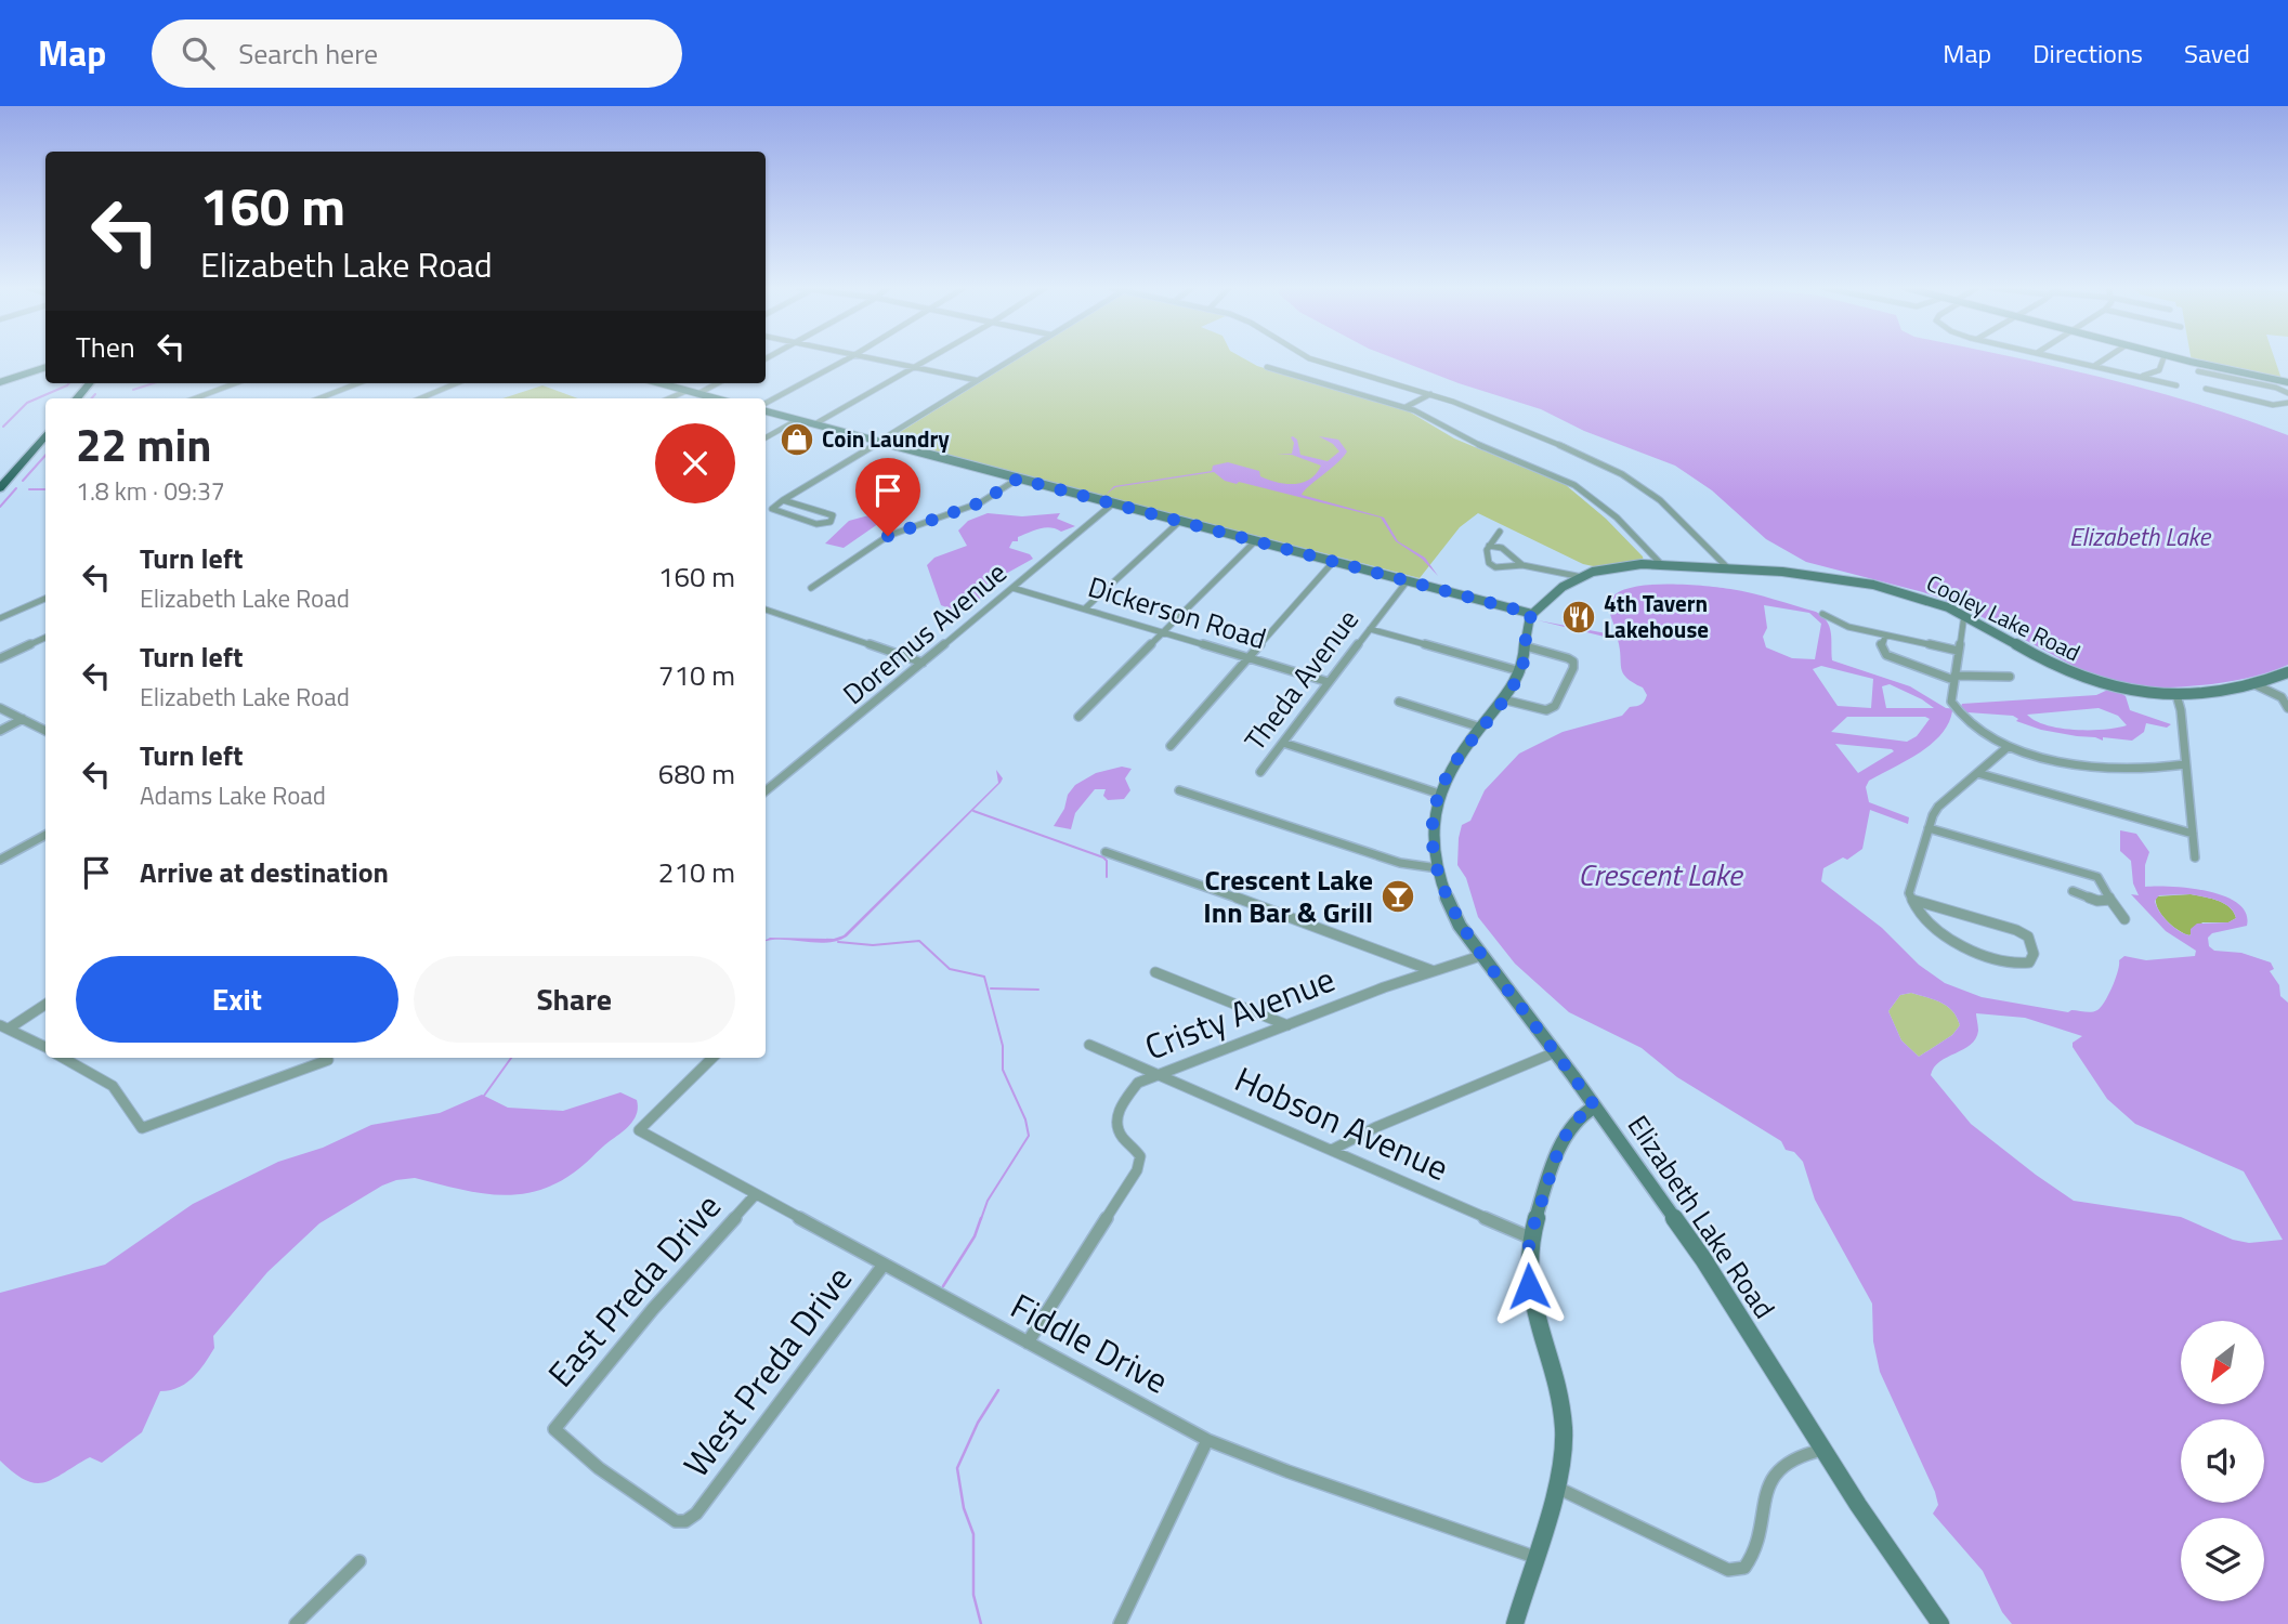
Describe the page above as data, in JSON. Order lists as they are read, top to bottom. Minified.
{"streets":{"main road":["Cooley Lake Road","Elizabeth Lake Road"],"street":["Dickerson Road","Doremus Avenue","Theda Avenue","Cristy Avenue","Hobson Avenue","East Preda Drive","Fiddle Drive","West Preda Drive"]},"crossings":[["Dickerson Road","Doremus Avenue"],["Dickerson Road","Theda Avenue"],["Cooley Lake Road","Elizabeth Lake Road"],["Cristy Avenue","Hobson Avenue"],["Cristy Avenue","Elizabeth Lake Road"],["Cristy Avenue","Fiddle Drive"],["East Preda Drive","Fiddle Drive"],["East Preda Drive","West Preda Drive"],["Fiddle Drive","West Preda Drive"]],"water":["Elizabeth Lake","Crescent Lake"],"places":{"shop":["Coin Laundry"],"restaurant":["4th Tavern Lakehouse"],"bar":["Crescent Lake Inn Bar & Grill"]},"north":"bottom left","page":{"header":"Map","search":"Search here","nav":["Map","Directions","Saved"],"turn":["160 m","Elizabeth Lake Road"],"then":"Then","heading":["22 min","1.8 km · 09:37"],"list":[{"name":"Turn left","note":"Elizabeth Lake Road","value":"160 m"},{"name":"Turn left","note":"Elizabeth Lake Road","value":"710 m"},{"name":"Turn left","note":"Adams Lake Road","value":"680 m"},{"name":"Arrive at destination","value":"210 m"}],"buttons":["Exit","Share"]}}
